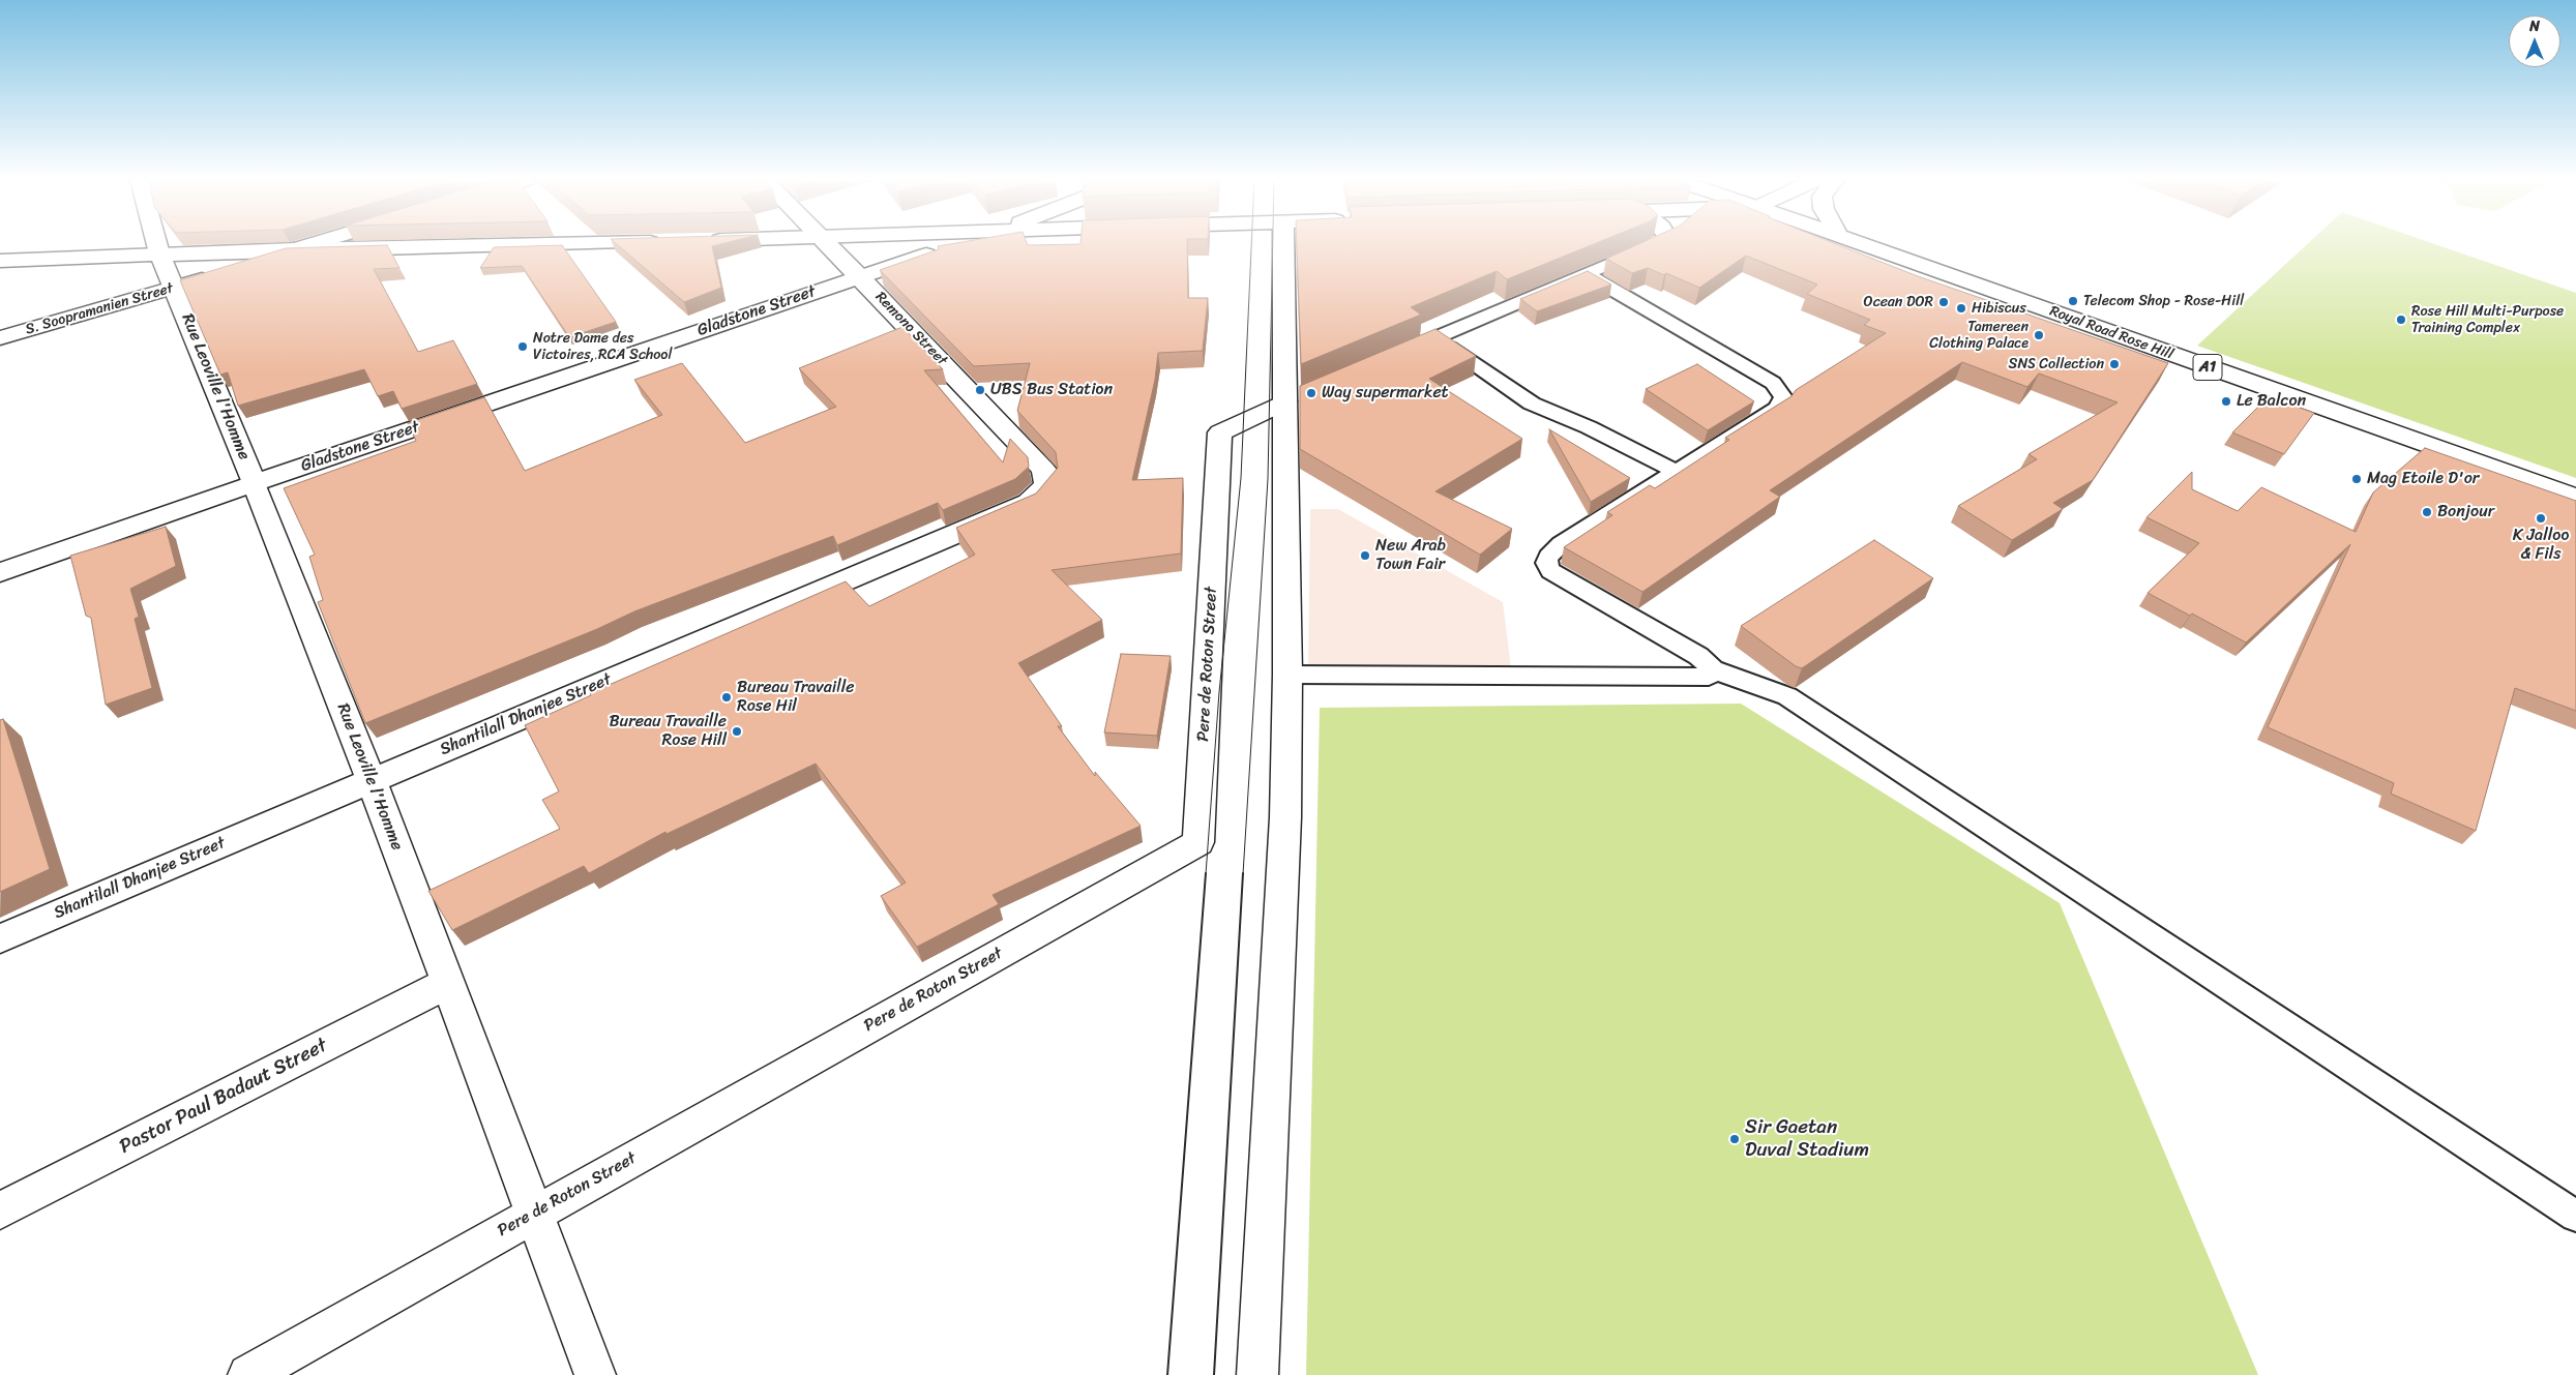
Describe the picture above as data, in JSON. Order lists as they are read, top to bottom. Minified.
{"streets":{"street":["S. Soopramanien Street","Gladstone Street","Remono Street","Royal Road Rose Hill","A1","Rue Leoville l'Homme","Pere de Roton Street","Shantilall Dhanjee Street","Pastor Paul Badaut Street"]},"crossings":[["S. Soopramanien Street","Rue Leoville l'Homme"],["Gladstone Street","Remono Street"],["Gladstone Street","Rue Leoville l'Homme"],["Remono Street","Shantilall Dhanjee Street"],["Rue Leoville l'Homme","Pere de Roton Street"],["Rue Leoville l'Homme","Shantilall Dhanjee Street"],["Rue Leoville l'Homme","Pastor Paul Badaut Street"]],"places":["Telecom Shop - Rose-Hill","Ocean DOR","Hibiscus","Rose Hill Multi-Purpose Training Complex","Tamereen Clothing Palace","Notre Dame des Victoires, RCA School","SNS Collection","UBS Bus Station","Way supermarket","Le Balcon","Mag Etoile D'or","Bonjour","K Jalloo & Fils","New Arab Town Fair","Bureau Travaille Rose Hil","Bureau Travaille Rose Hill","Sir Gaetan Duval Stadium"],"north":"top"}
